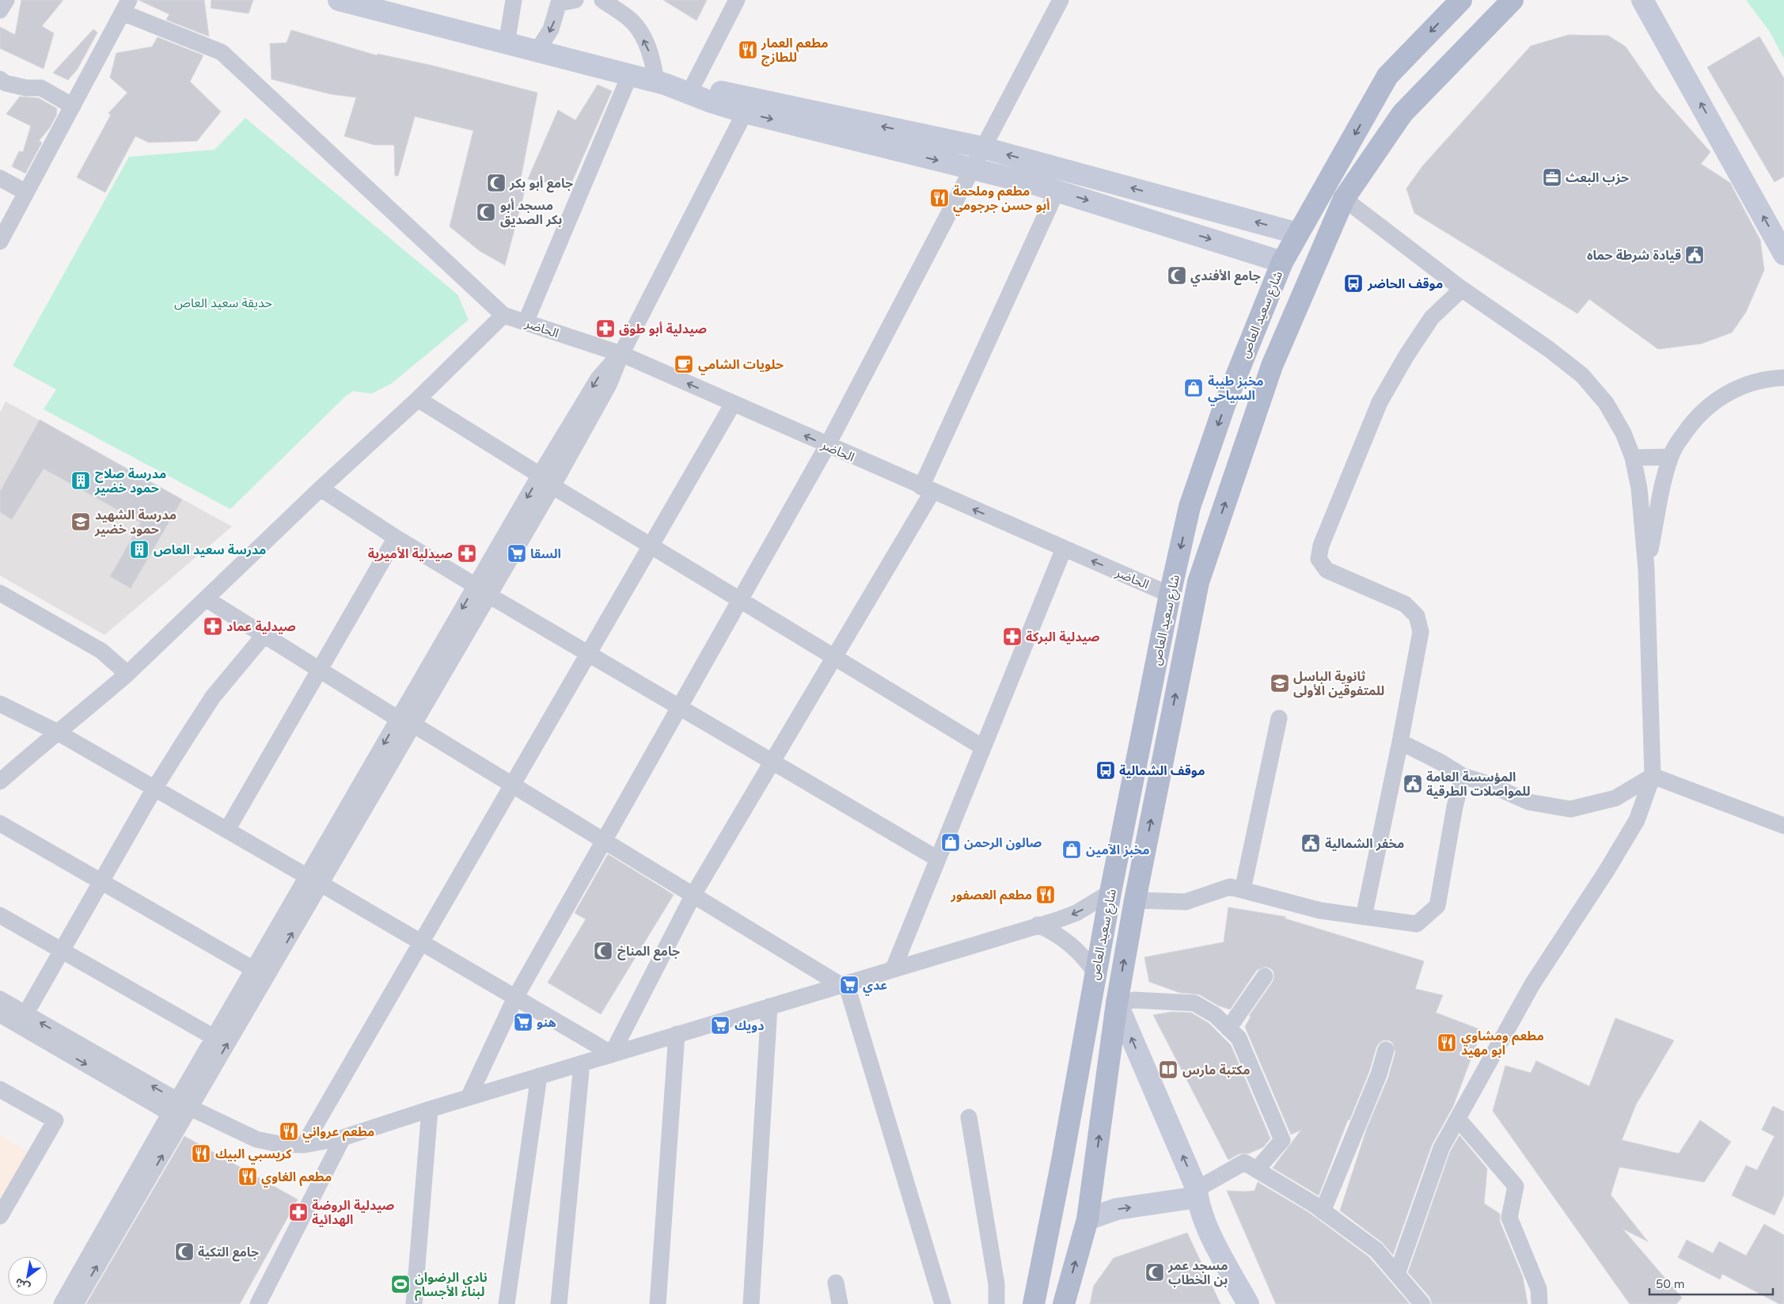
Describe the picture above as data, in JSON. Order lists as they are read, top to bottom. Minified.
{"streets":{"main road":["شارع سعيد العاص"],"street":["الحاضر"]},"crossings":[["شارع سعيد العاص","الحاضر"]],"one_way":["الحاضر"],"parks":["حديقة سعيد العاص"],"places":{"restaurant":["مطعم العمار للطازج","مطعم وملحمة أبو حسن جرجومي","مطعم العصفور","مطعم ومشاوي ابو مهيد","مطعم عرواني","كريسبي البيك","مطعم الغاوي"],"office":["حزب البعث"],"mosque":["جامع أبو بكر","مسجد أبو بكر الصديق","جامع الأفندي","جامع المناخ","جامع التكية","مسجد عمر بن الخطاب"],"public building":["قيادة شرطة حماه","المؤسسة العامة للمواصلات الطرقية","مخفر الشمالية"],"bus stop":["موقف الحاضر","موقف الشمالية"],"pharmacy":["صيدلية أبو طوق","صيدلية الأميرية","صيدلية عماد","صيدلية البركة","صيدلية الروضة الهدائية"],"cafe":["حلويات الشامي"],"shop":["مخبز طيبة السياحي","صالون الرحمن","مخبز الآمين"],"building":["مدرسة صلاح حمود خضير","مدرسة سعيد العاص"],"school or university":["مدرسة الشهيد حمود خضير","ثانوية الباسل للمتفوقين الأولى"],"supermarket":["السقا","عدي","هنو","دويك"],"library":["مكتبة مارس"],"sports":["نادي الرضوان لبناء الأجسام"]},"scale_bar":"50 m","north":"bottom left"}
